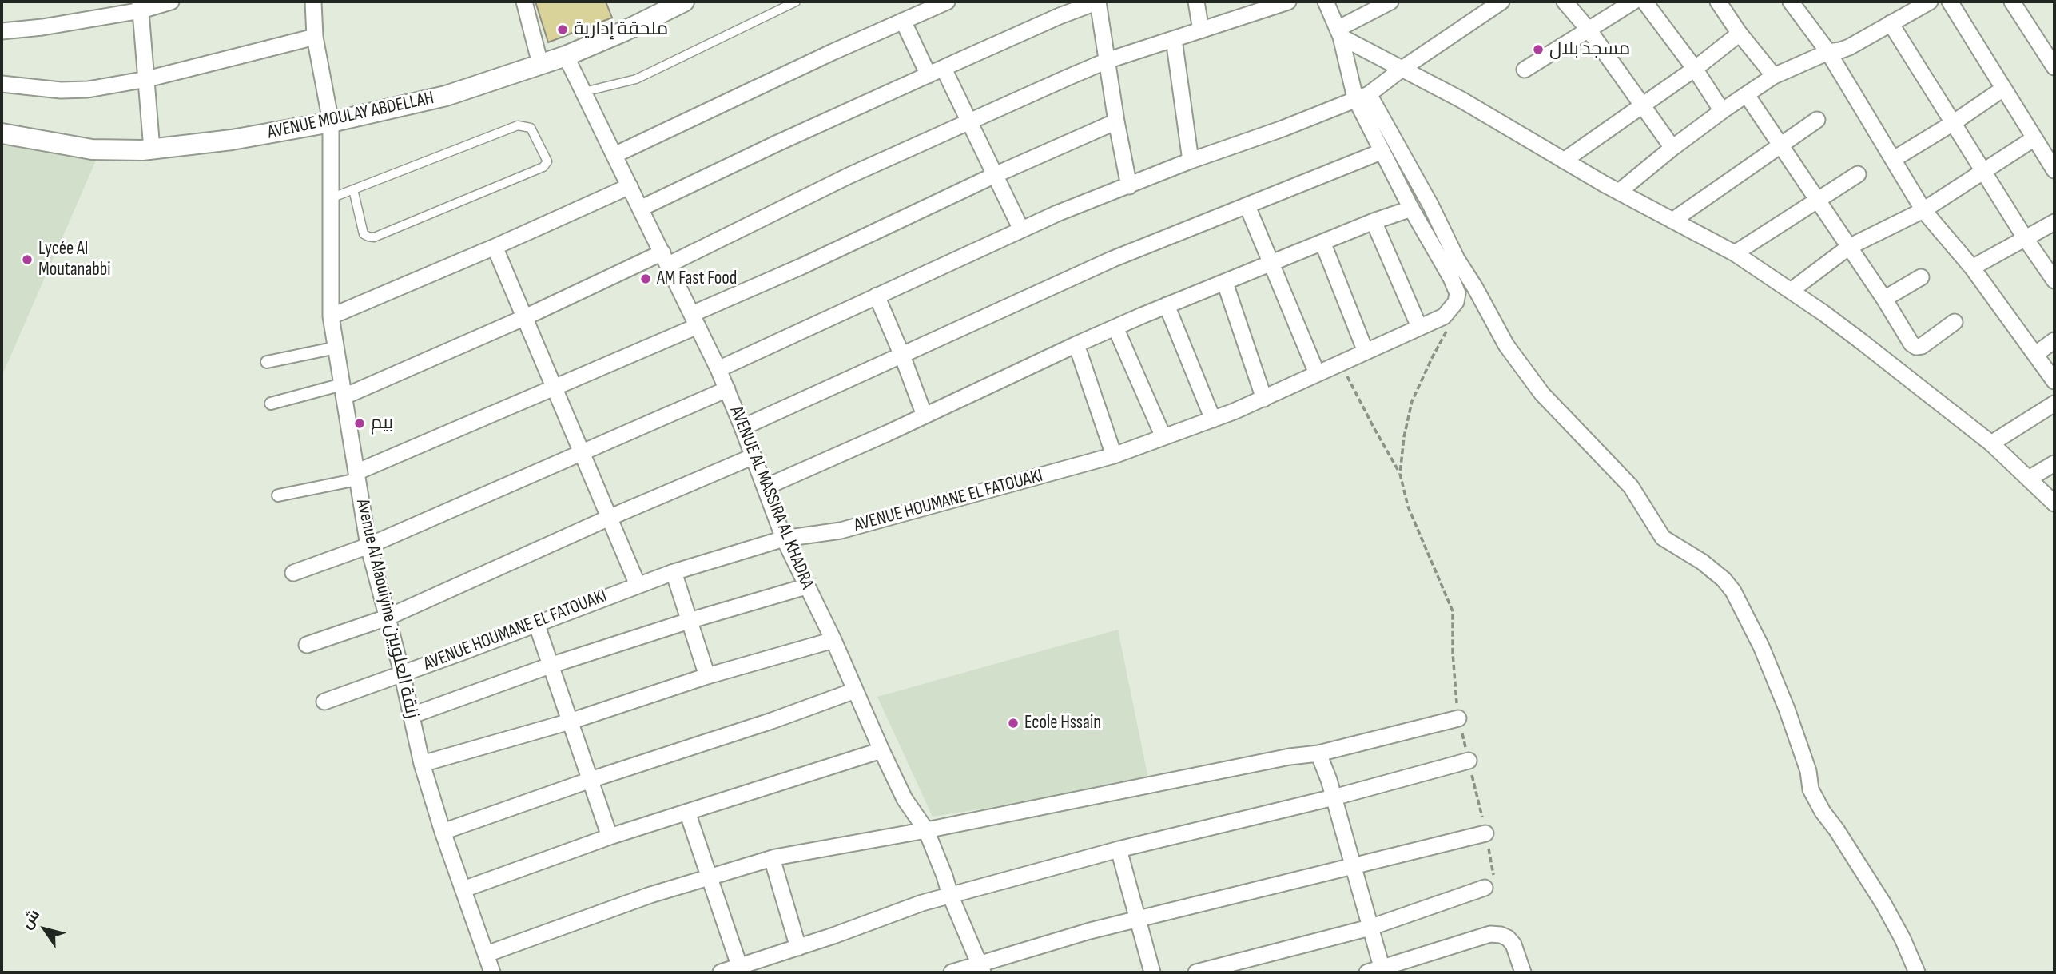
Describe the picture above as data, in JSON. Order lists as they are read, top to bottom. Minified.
{"streets":{"street":["AVENUE MOULAY ABDELLAH","AVENUE AL MASSIRA AL KHADRA","AVENUE HOUMANE EL FATOUAKI","Avenue Al Alaouiyine زنقة العلويين"]},"crossings":[["AVENUE MOULAY ABDELLAH","AVENUE AL MASSIRA AL KHADRA"],["AVENUE MOULAY ABDELLAH","Avenue Al Alaouiyine زنقة العلويين"],["AVENUE AL MASSIRA AL KHADRA","AVENUE HOUMANE EL FATOUAKI"],["AVENUE HOUMANE EL FATOUAKI","Avenue Al Alaouiyine زنقة العلويين"]],"places":["ملحقة إدارية","مسجد بلال","Lycée Al Moutanabbi","AM Fast Food","بيم","Ecole Hssain"],"north":"top left"}
